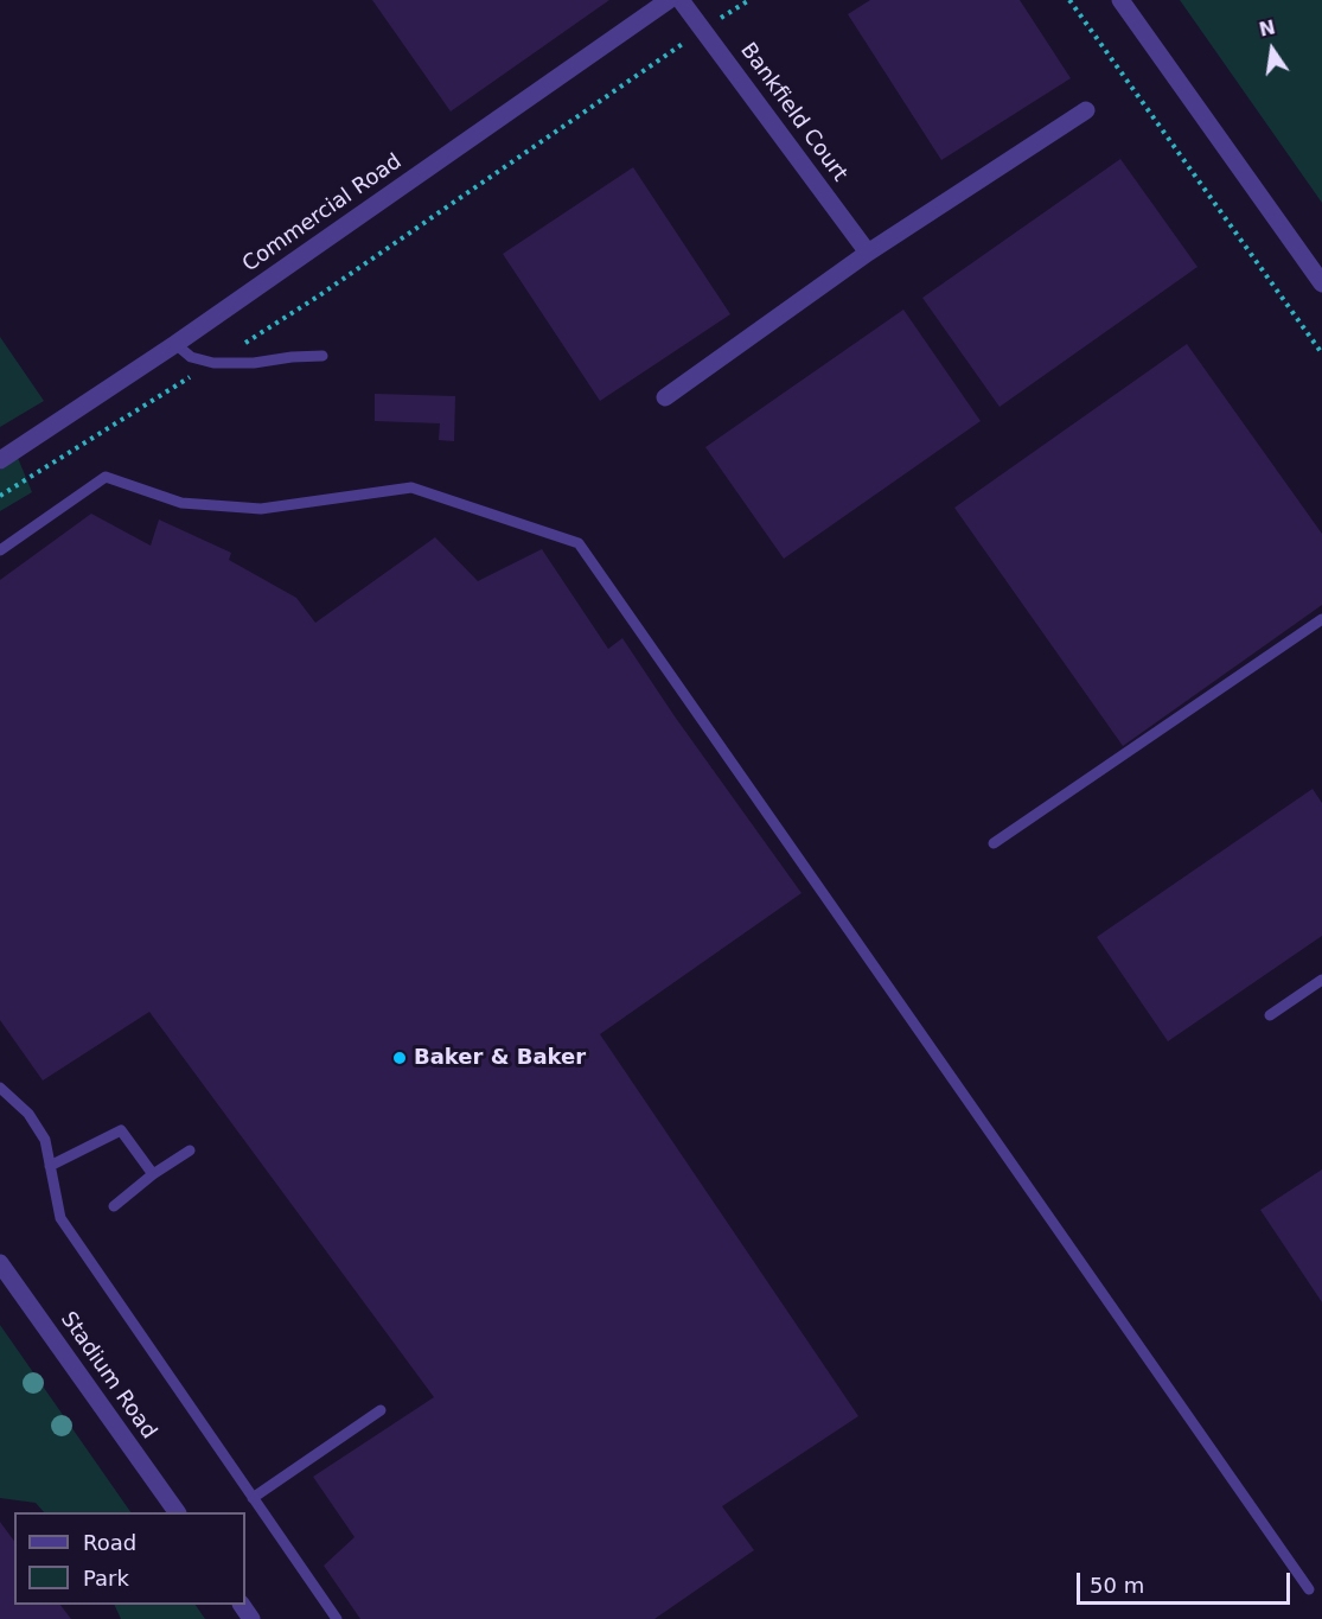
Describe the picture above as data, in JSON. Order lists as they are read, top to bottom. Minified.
{"streets":{"street":["Bankfield Court","Commercial Road","Stadium Road"]},"places":["Baker & Baker"],"legend":["Road","Park"],"scale_bar":"50 m","north":"top"}
